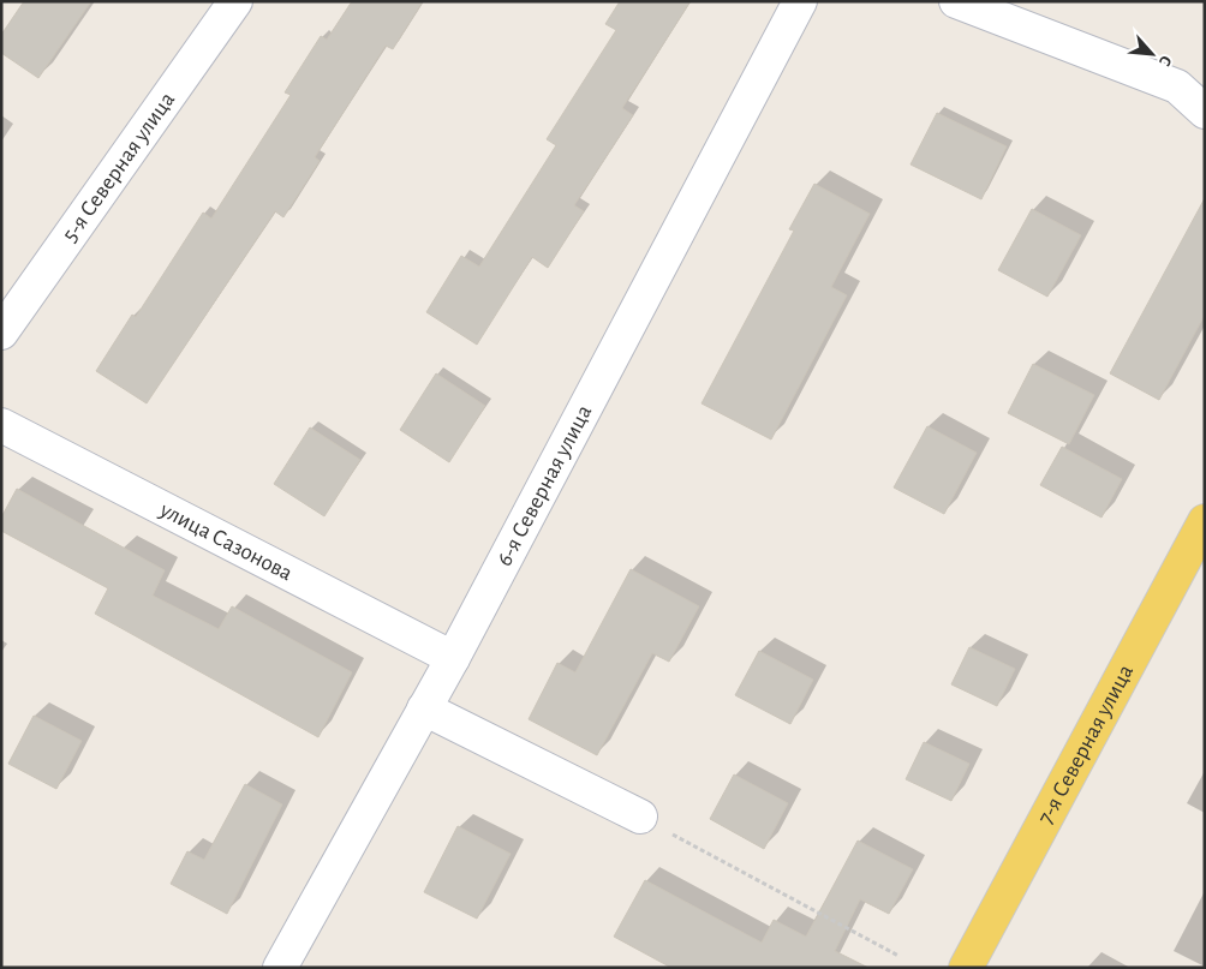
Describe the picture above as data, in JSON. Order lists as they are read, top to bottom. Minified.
{"streets":{"main road":["7-я Северная улица"],"street":["5-я Северная улица","6-я Северная улица","улица Сазонова"]},"crossings":[["6-я Северная улица","улица Сазонова"]],"north":"bottom right"}
